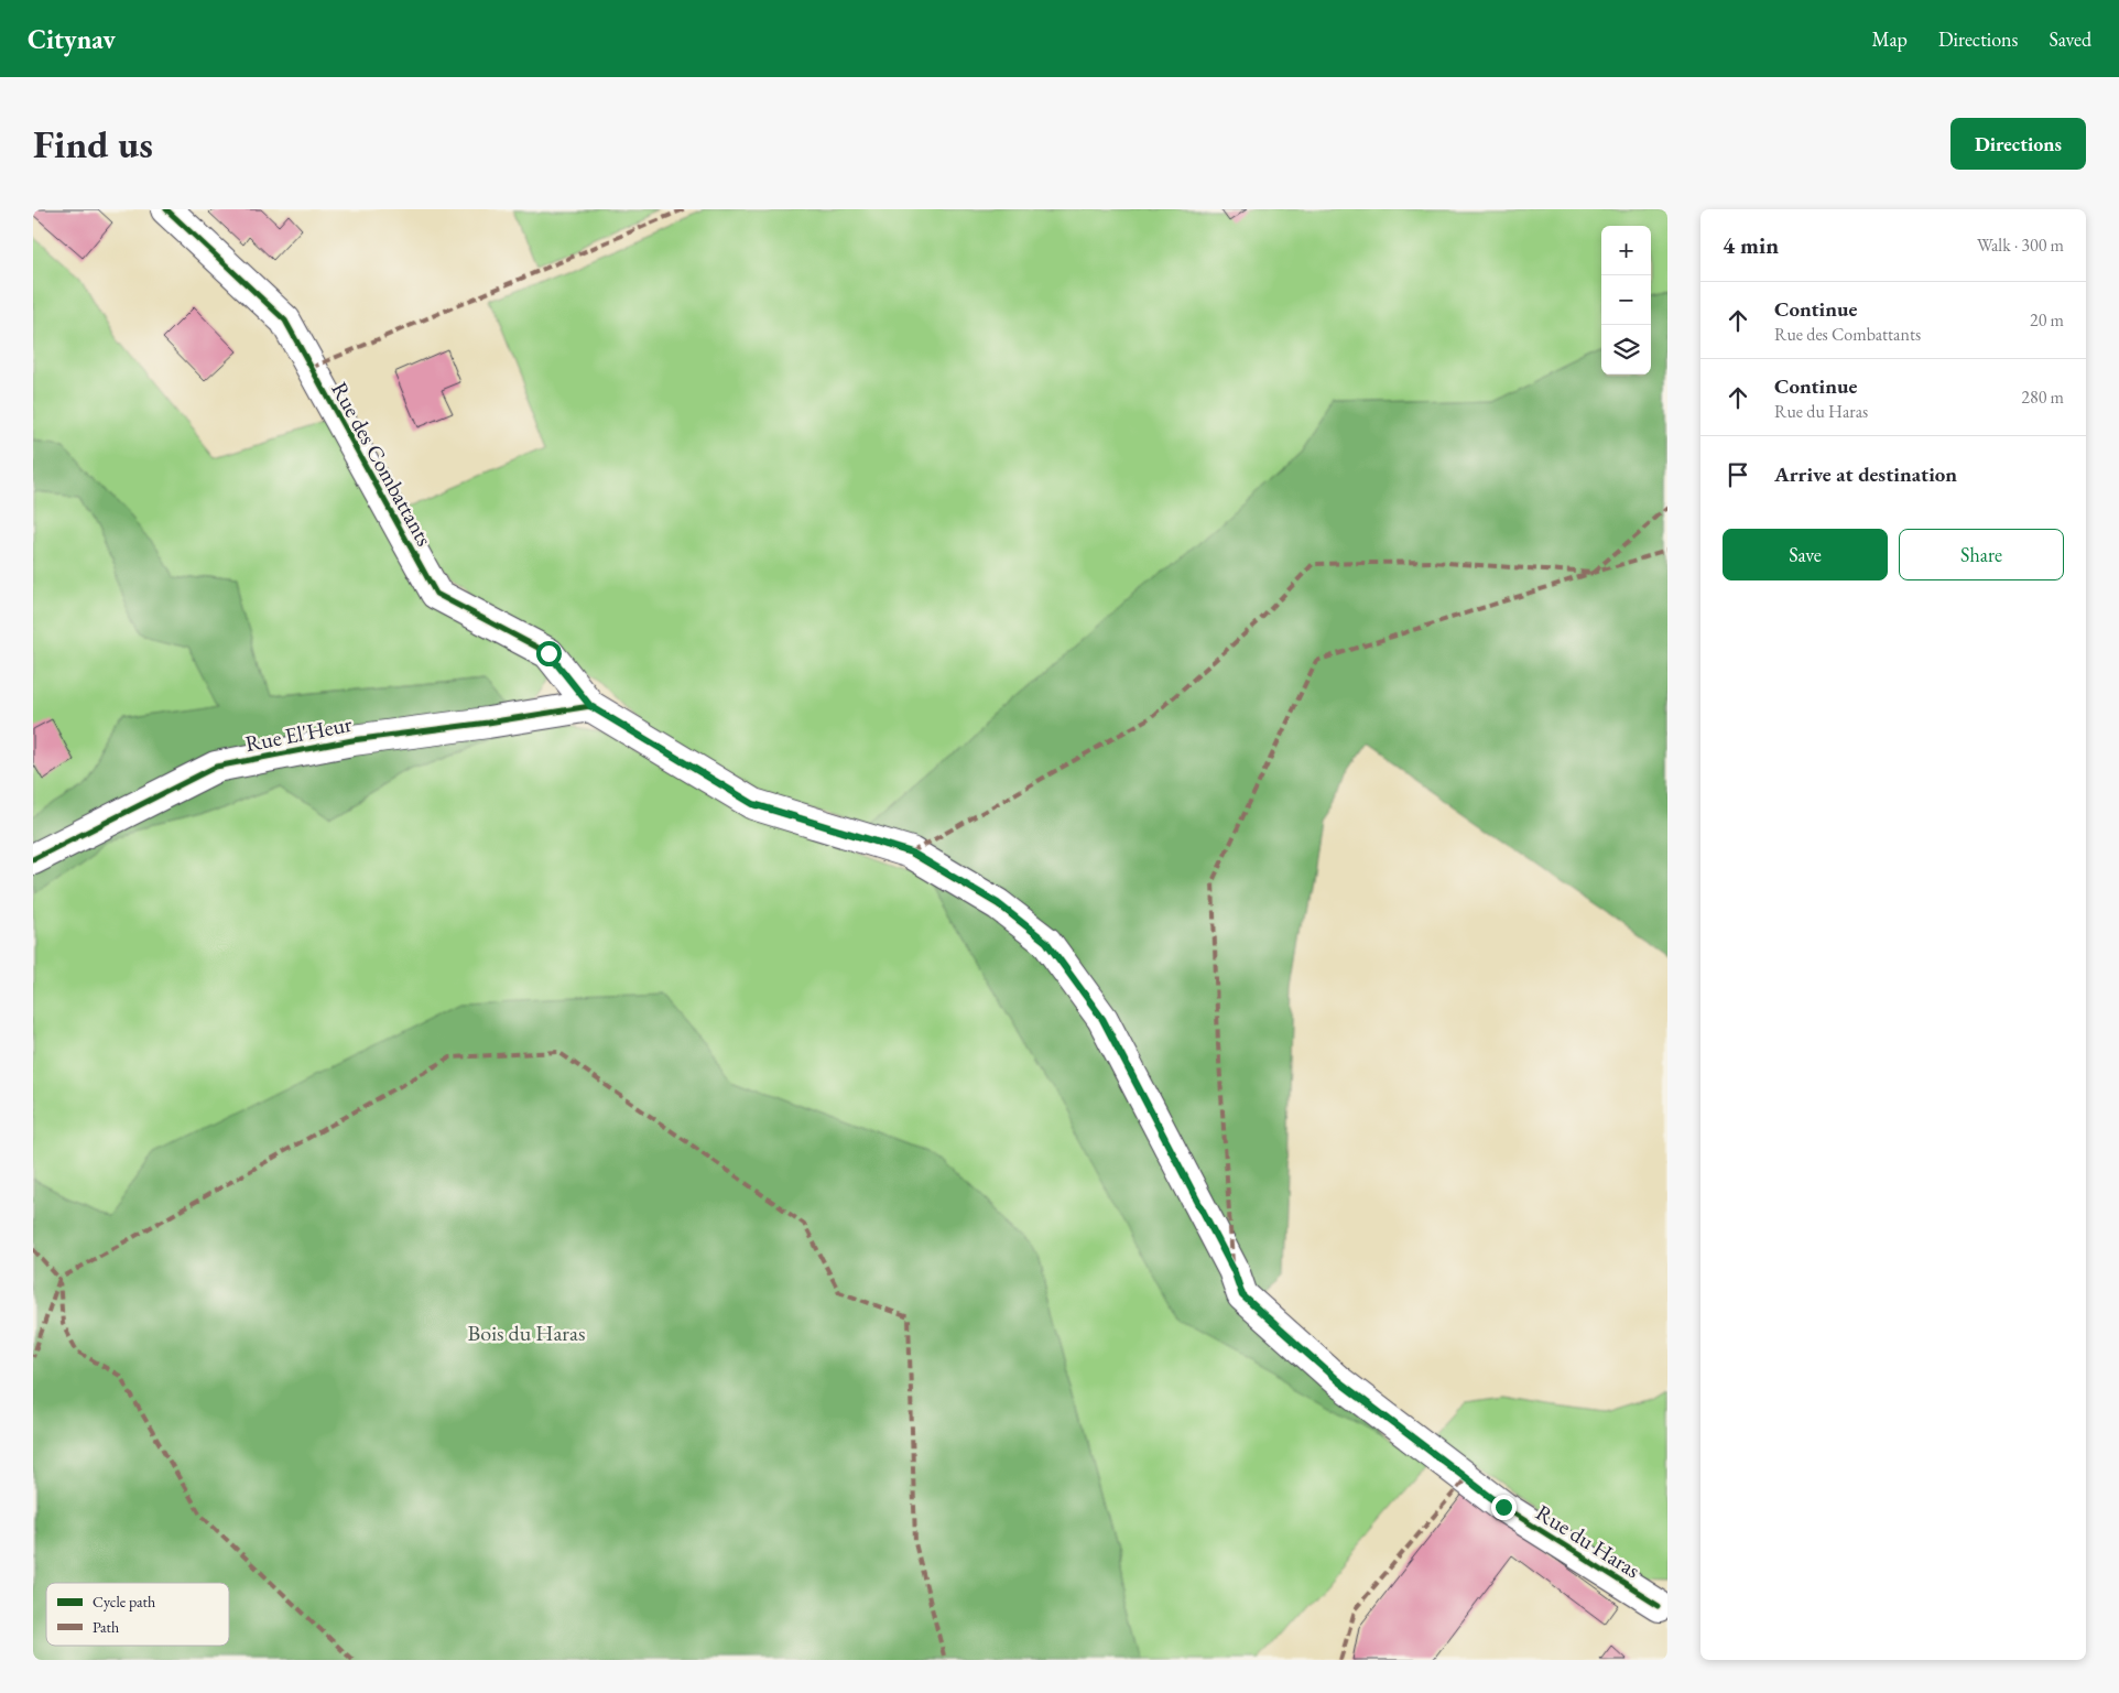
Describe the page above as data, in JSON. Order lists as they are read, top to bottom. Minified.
{"streets":{"street":["Rue des Combattants","Rue El'Heur","Rue du Haras"]},"crossings":[["Rue des Combattants","Rue El'Heur"],["Rue des Combattants","Rue du Haras"],["Rue El'Heur","Rue du Haras"]],"parks":["Bois du Haras"],"legend":["Cycle path","Path"],"page":{"header":"Citynav","nav":["Map","Directions","Saved"],"buttons":["Directions",["Save","Share"]],"title":"Find us","heading":["4 min","Walk · 300 m"],"map_buttons":["+","−"],"list":[["Continue","Rue des Combattants","20 m"],["Continue","Rue du Haras","280 m"],"Arrive at destination"]}}
